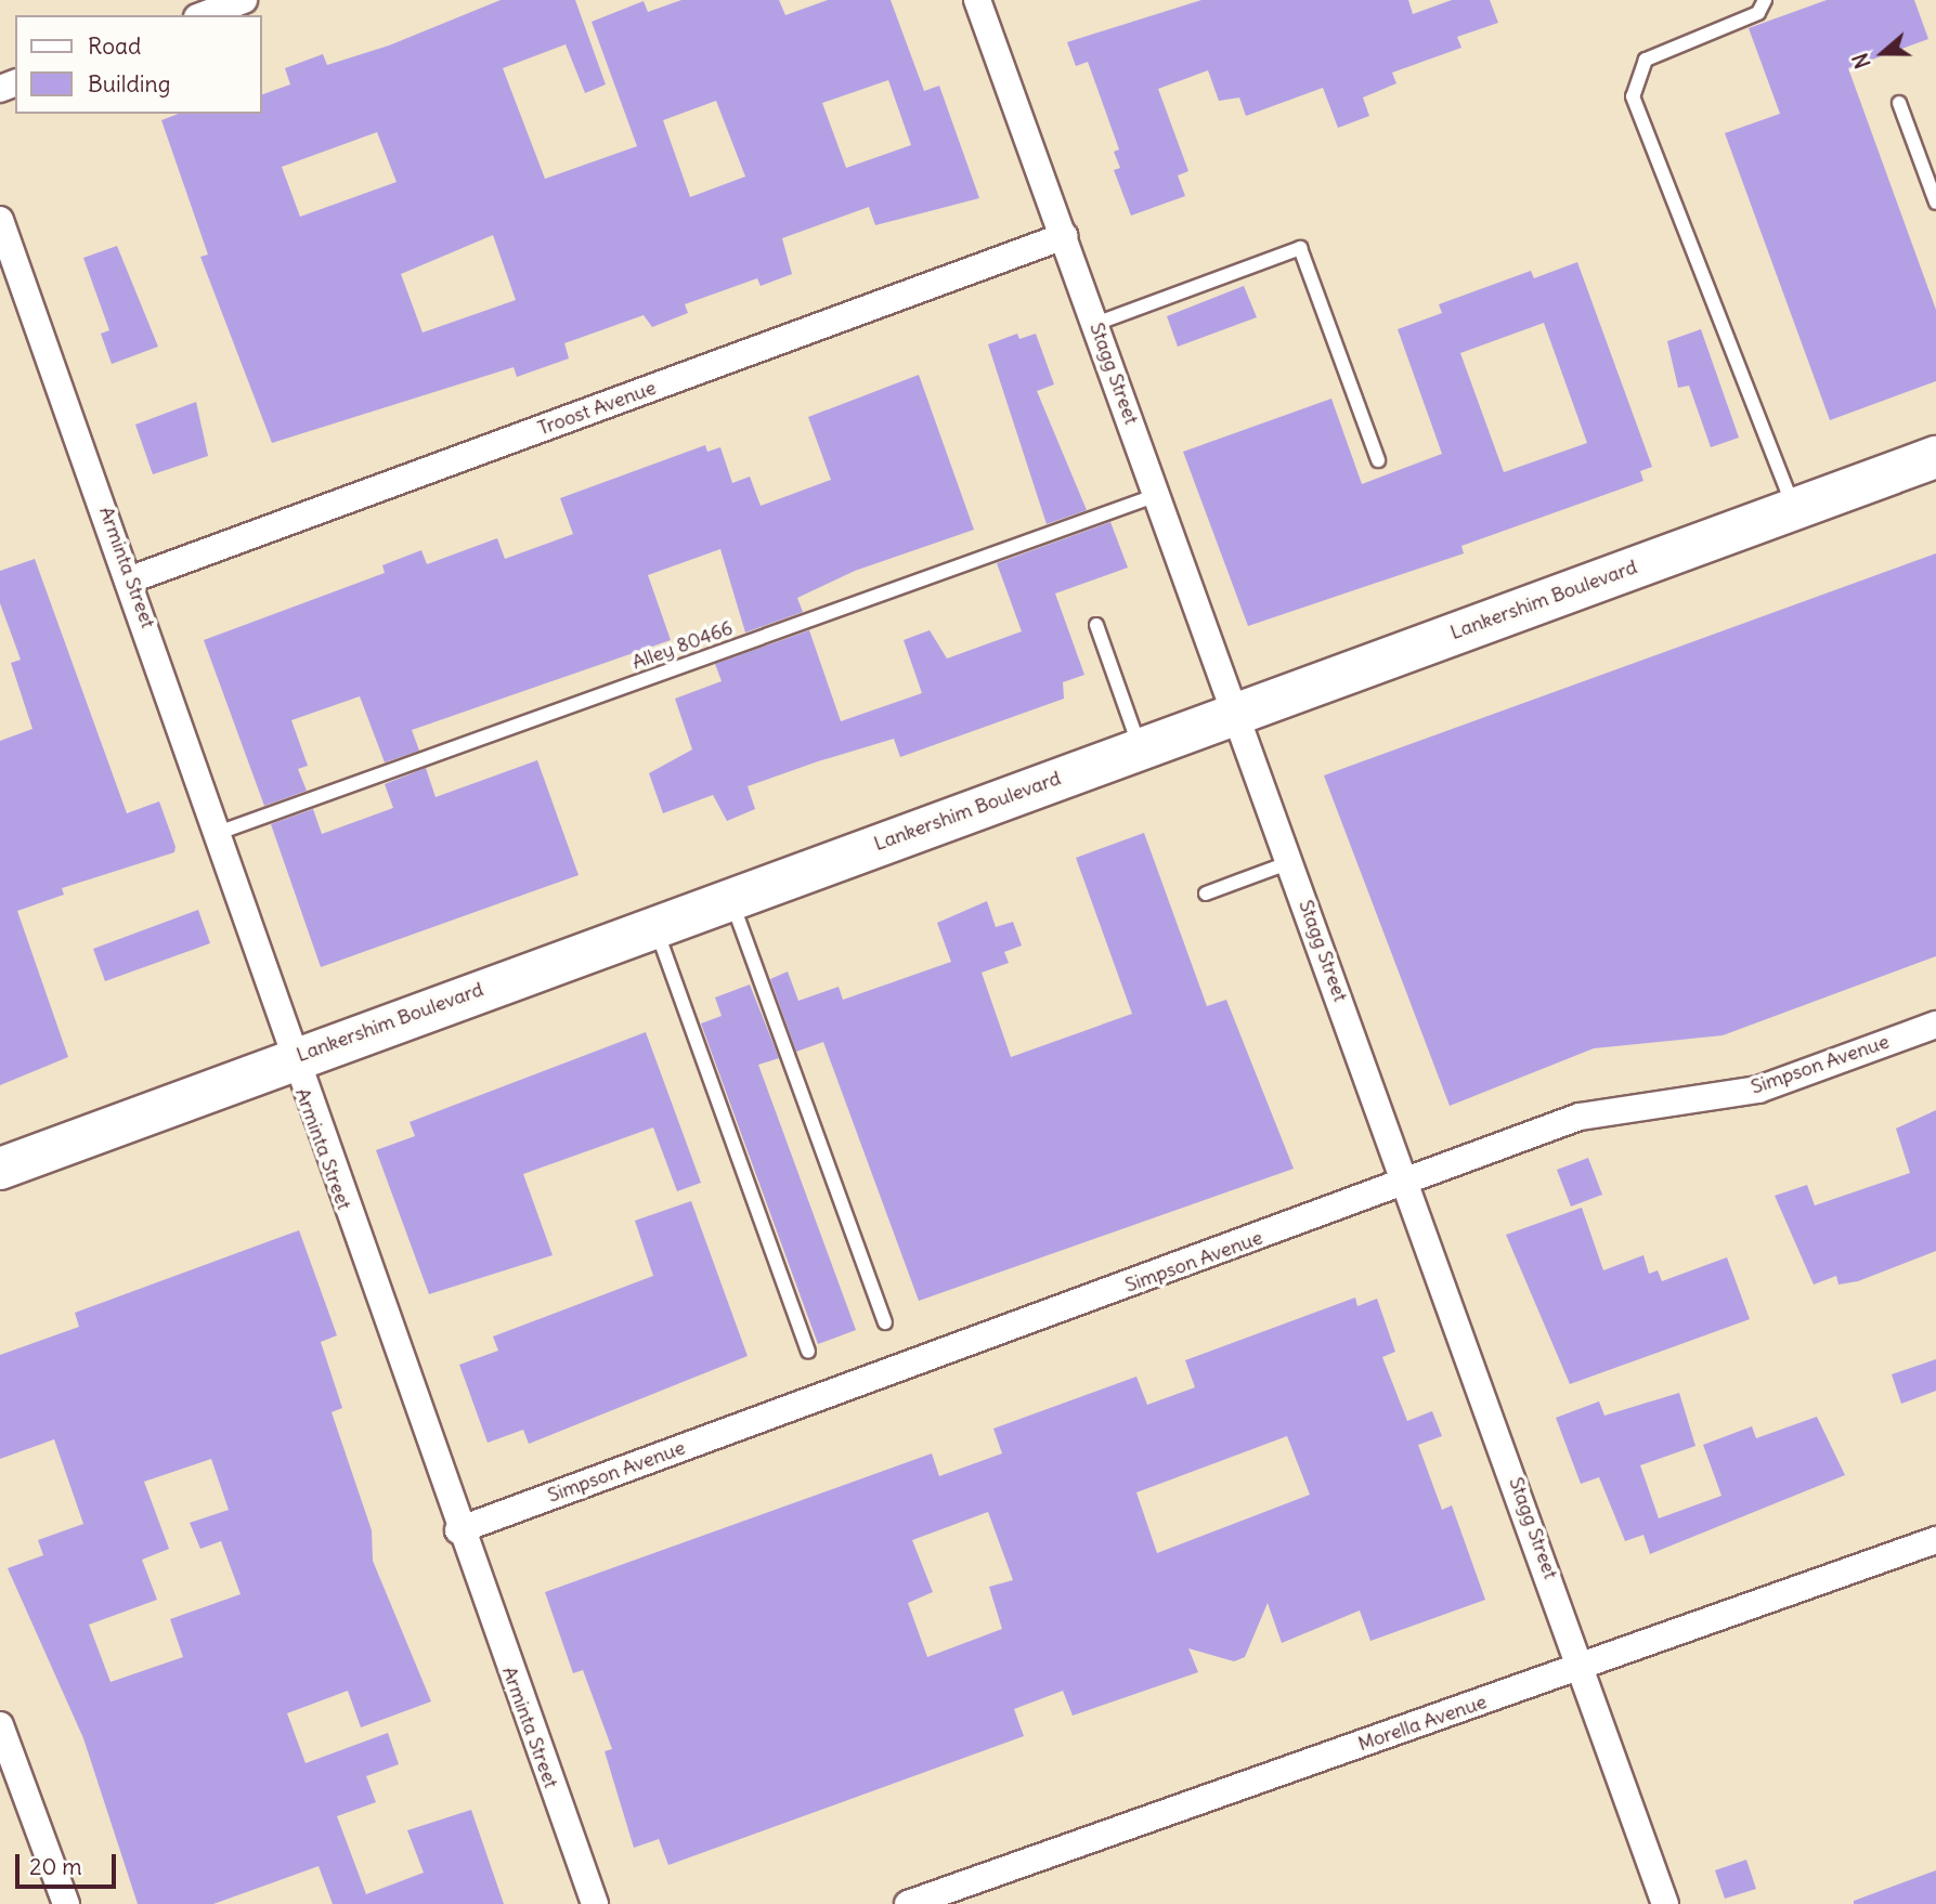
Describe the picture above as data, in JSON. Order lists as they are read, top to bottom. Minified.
{"streets":{"main road":["Lankershim Boulevard"],"street":["Stagg Street","Troost Avenue","Arminta Street","Simpson Avenue","Morella Avenue"],"lane":["Alley 80466"]},"crossings":[["Stagg Street","Troost Avenue"],["Stagg Street","Lankershim Boulevard"],["Stagg Street","Alley 80466"],["Stagg Street","Simpson Avenue"],["Stagg Street","Morella Avenue"],["Troost Avenue","Arminta Street"],["Arminta Street","Lankershim Boulevard"],["Arminta Street","Alley 80466"],["Arminta Street","Simpson Avenue"]],"legend":["Road","Building"],"scale_bar":"20 m","north":"left"}
